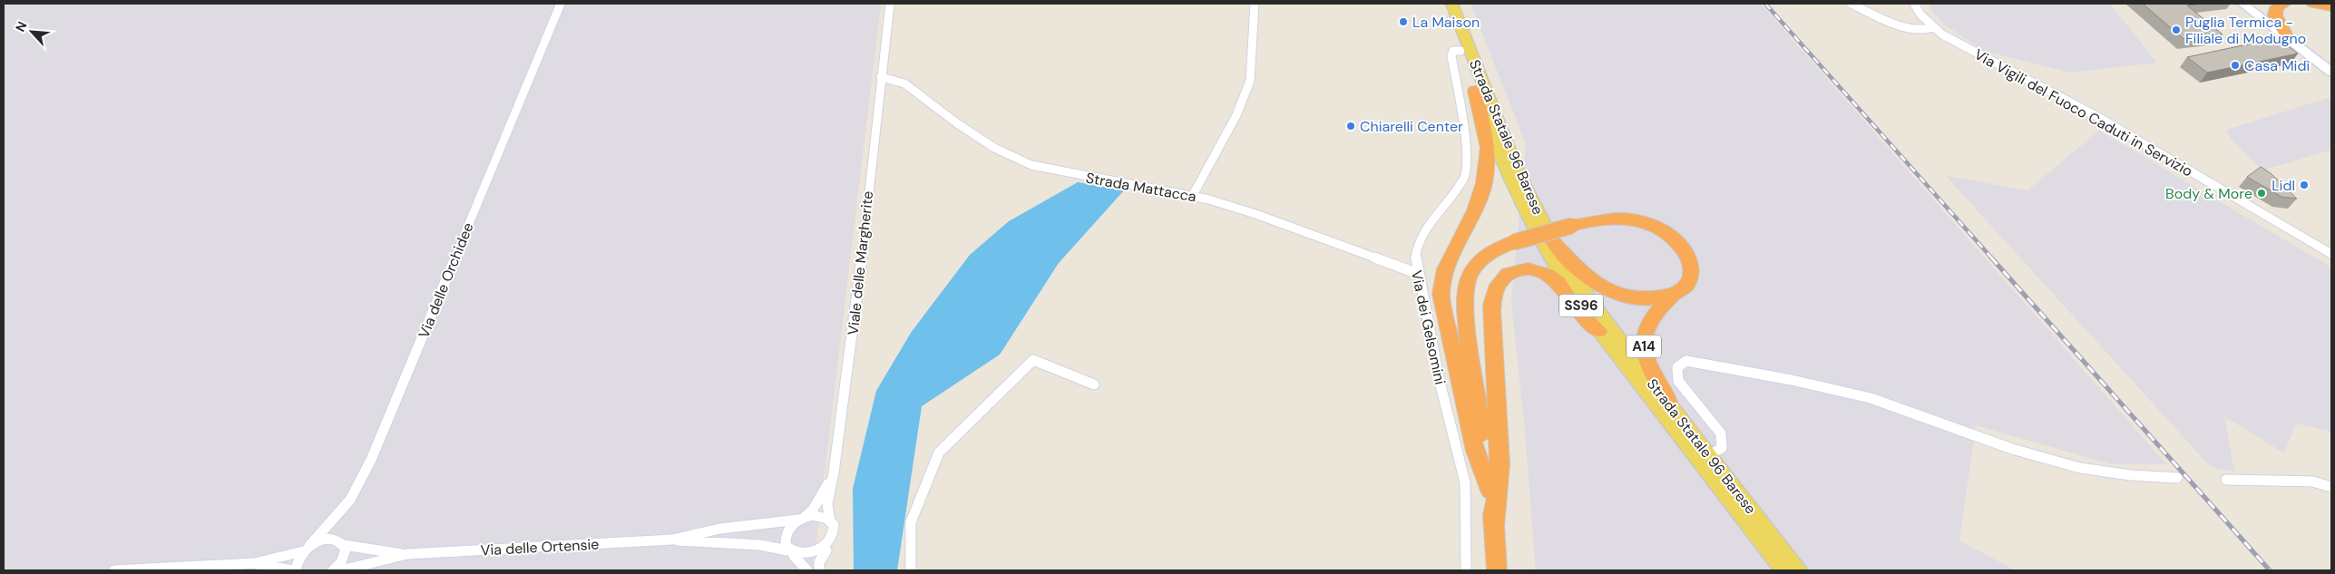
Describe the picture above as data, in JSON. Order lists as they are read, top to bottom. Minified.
{"streets":{"highway":["A14"],"main road":["Strada Statale 96 Barese","SS96"],"street":["Via Vigili del Fuoco Caduti in Servizio","Strada Mattacca","Viale delle Margherite","Via delle Orchidee","Via dei Gelsomini","Via delle Ortensie"]},"crossings":[["Strada Statale 96 Barese","Via dei Gelsomini"],["Strada Statale 96 Barese","A14"],["Strada Mattacca","Viale delle Margherite"],["Strada Mattacca","Via dei Gelsomini"],["Viale delle Margherite","Via delle Ortensie"]],"places":["La Maison","Puglia Termica - Filiale di Modugno","Casa Midì","Chiarelli Center","Lidl","Body & More"],"north":"top left"}
